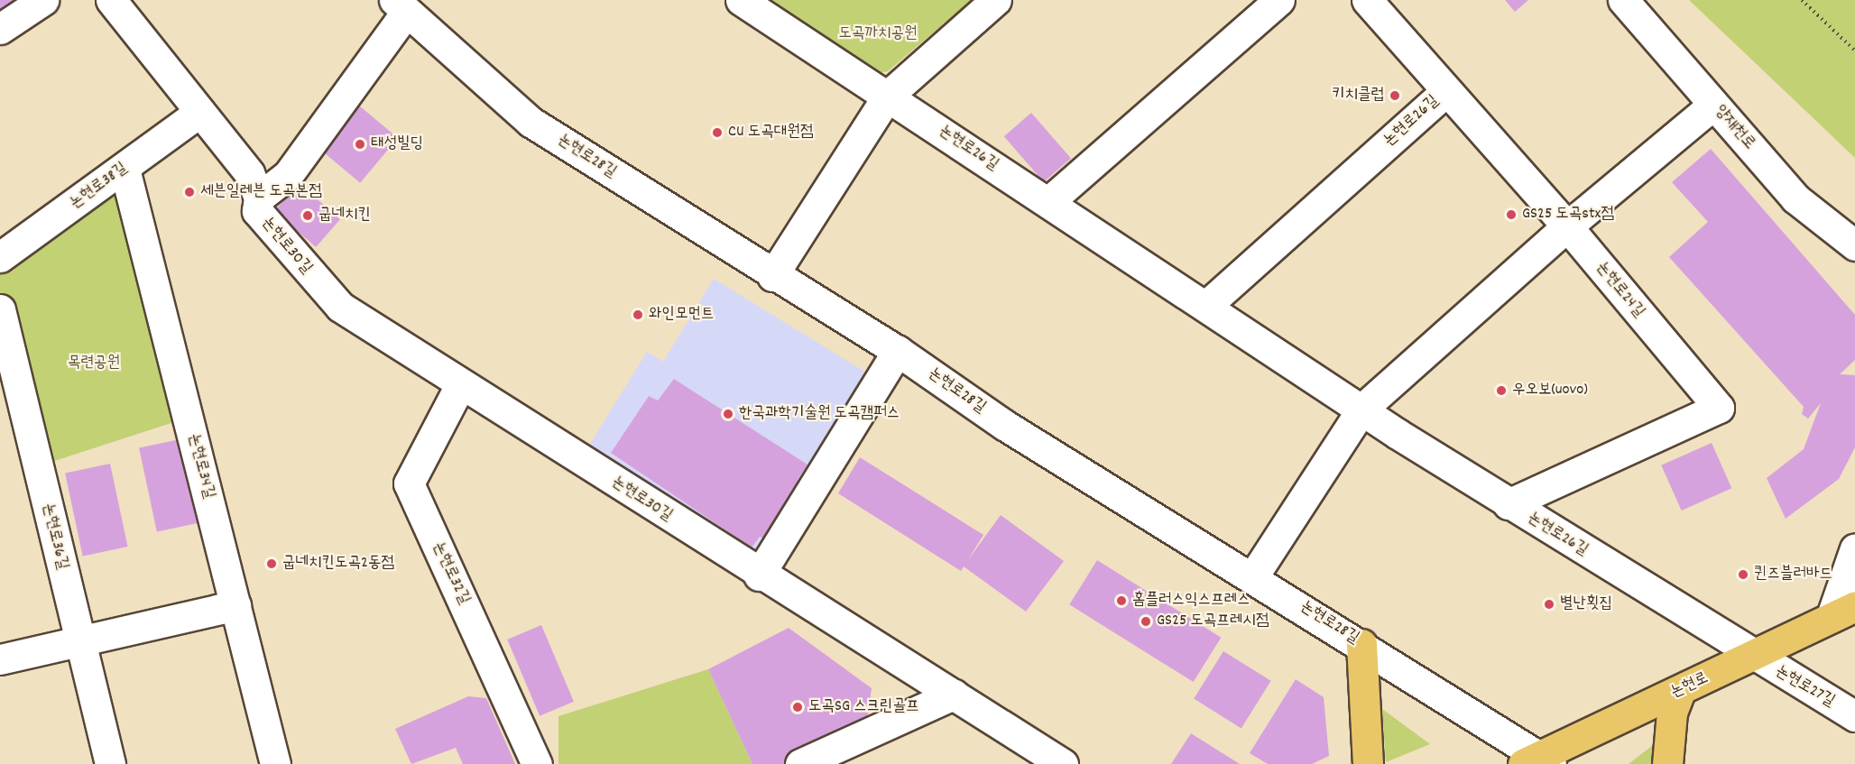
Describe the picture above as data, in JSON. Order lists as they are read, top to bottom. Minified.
{"streets":{"main road":["논현로"],"street":["논현로26길","양재천로","논현로28길","논현로38길","논현로30길","논현로24길","논현로34길","논현로36길","논현로32길","논현로27길"]},"crossings":[["논현로26길","논현로24길"],["논현로26길","논현로"],["논현로26길","논현로27길"],["논현로28길","논현로30길"],["논현로28길","논현로"],["논현로38길","논현로30길"],["논현로38길","논현로34길"],["논현로30길","논현로32길"],["논현로","논현로27길"]],"parks":["도곡까치공원","목련공원"],"places":["키치클럽","CU 도곡대원점","태성빌딩","세븐일레븐 도곡본점","GS25 도곡stx점","굽네치킨","와인모먼트","우오보(uovo)","한국과학기술원 도곡캠퍼스","굽네치킨도곡2동점","퀸즈블러바드","홈플러스익스프레스","별난횟집","GS25 도곡프레시점","도곡SG 스크린골프"]}
